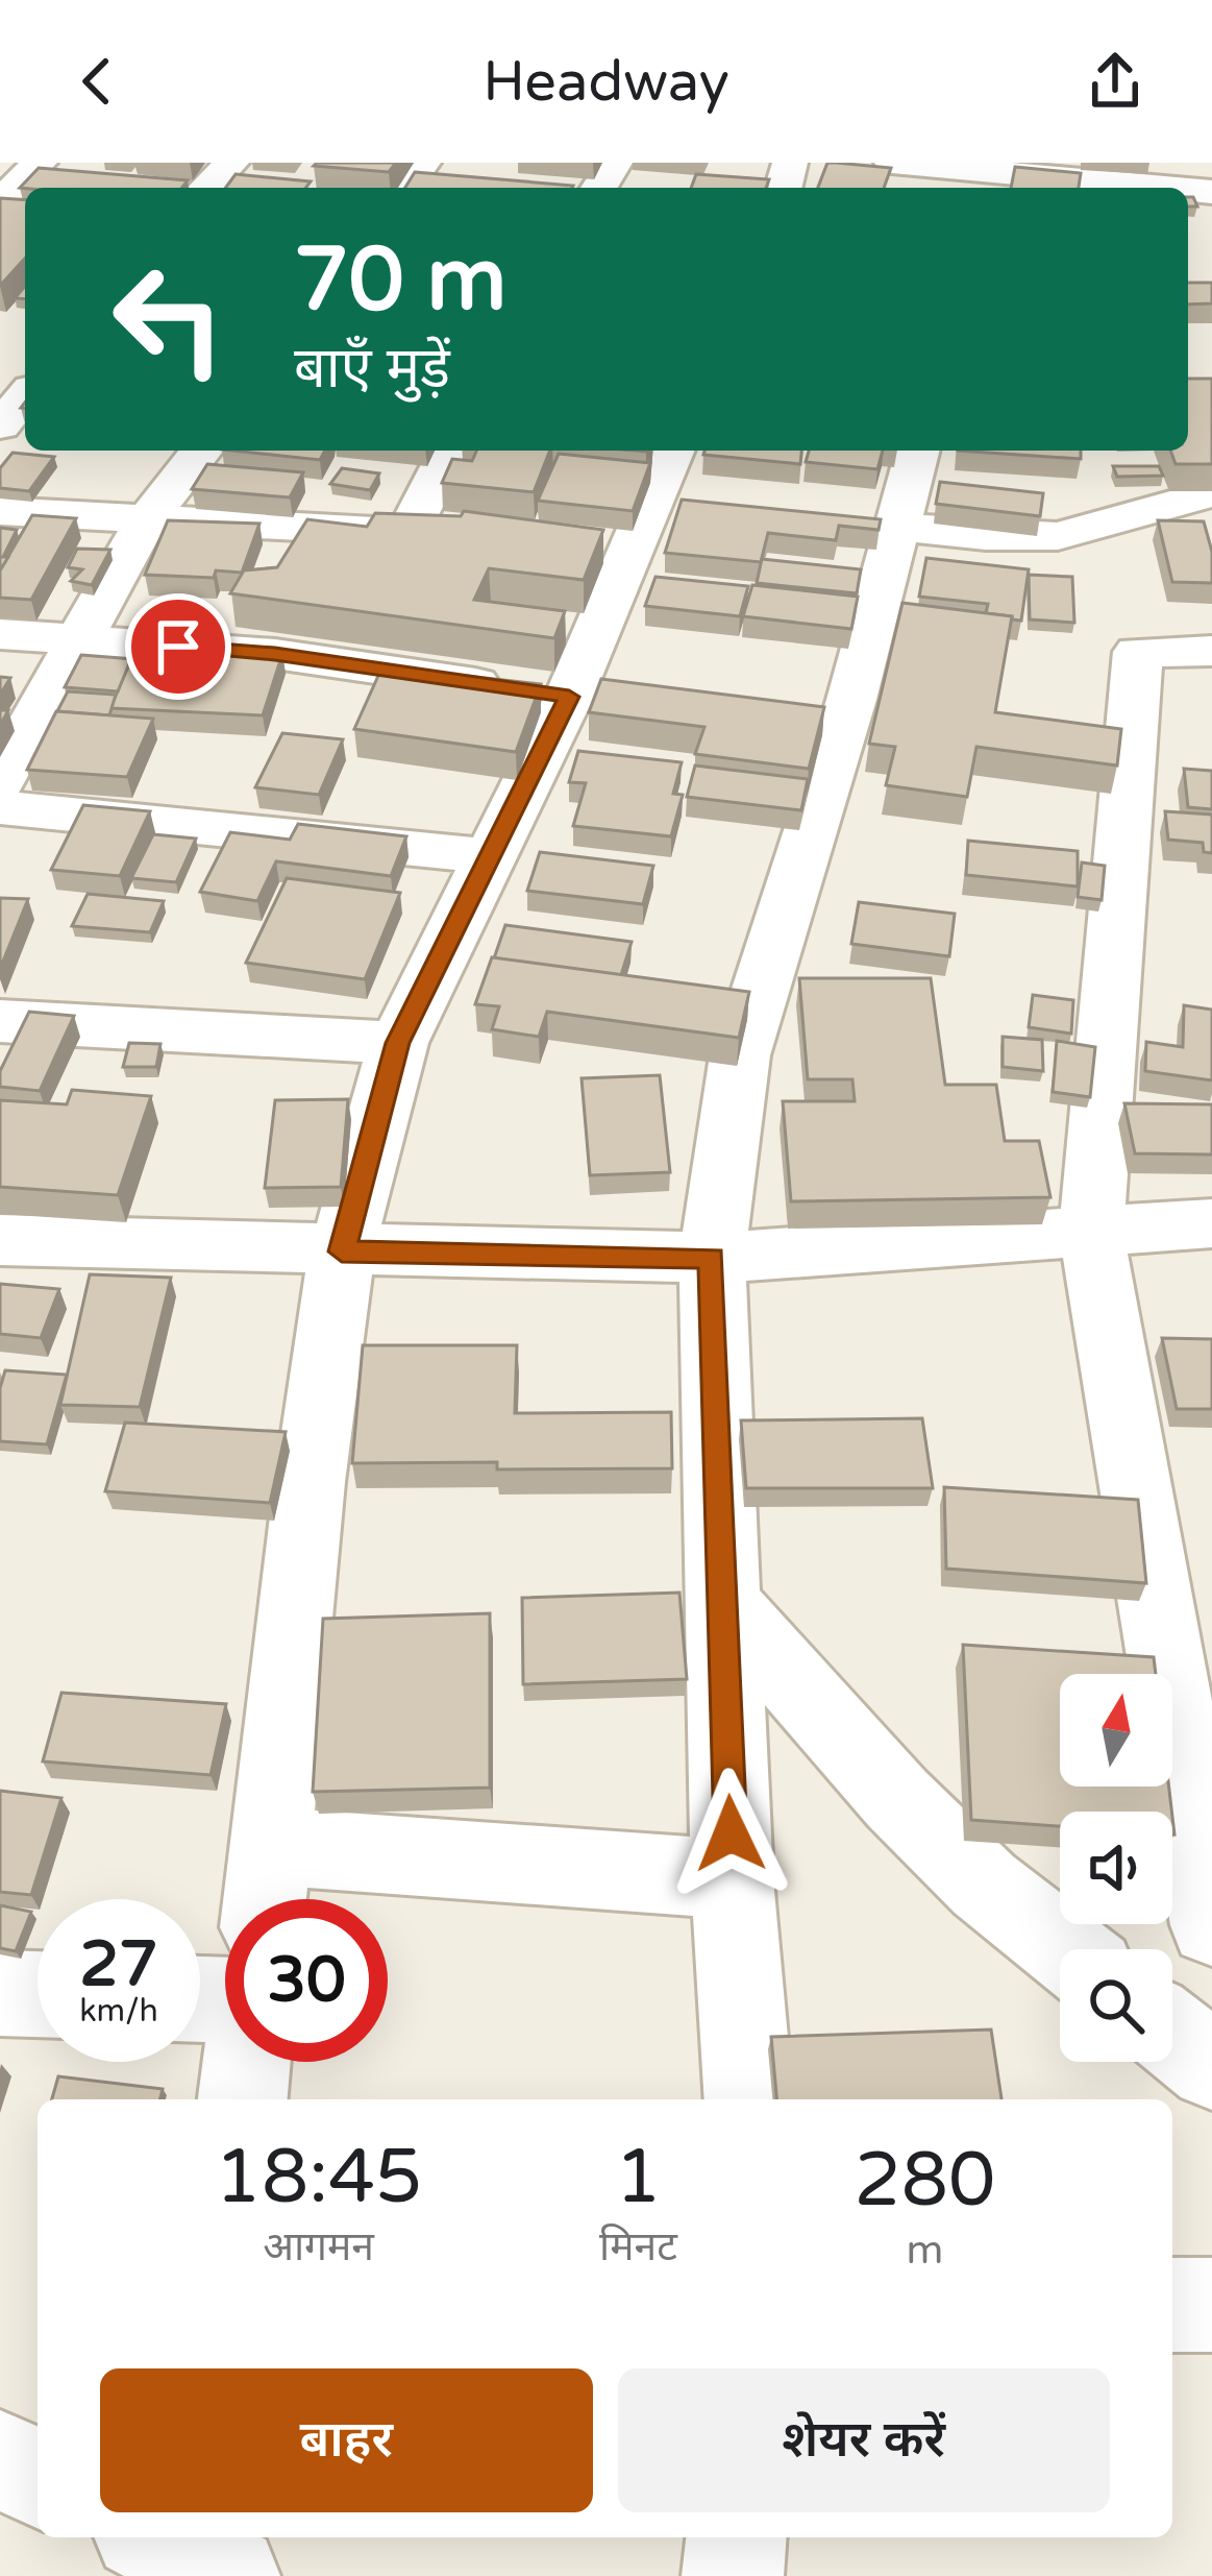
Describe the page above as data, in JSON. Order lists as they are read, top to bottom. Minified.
{"north":"top","page":{"header":"Headway","turn":["70 m","बाएँ मुड़ें"],"speed":"27 km/h","limit":"30","eta":["18:45","आगमन","1","मिनट","280","m"],"buttons":["बाहर","शेयर करें"]}}
